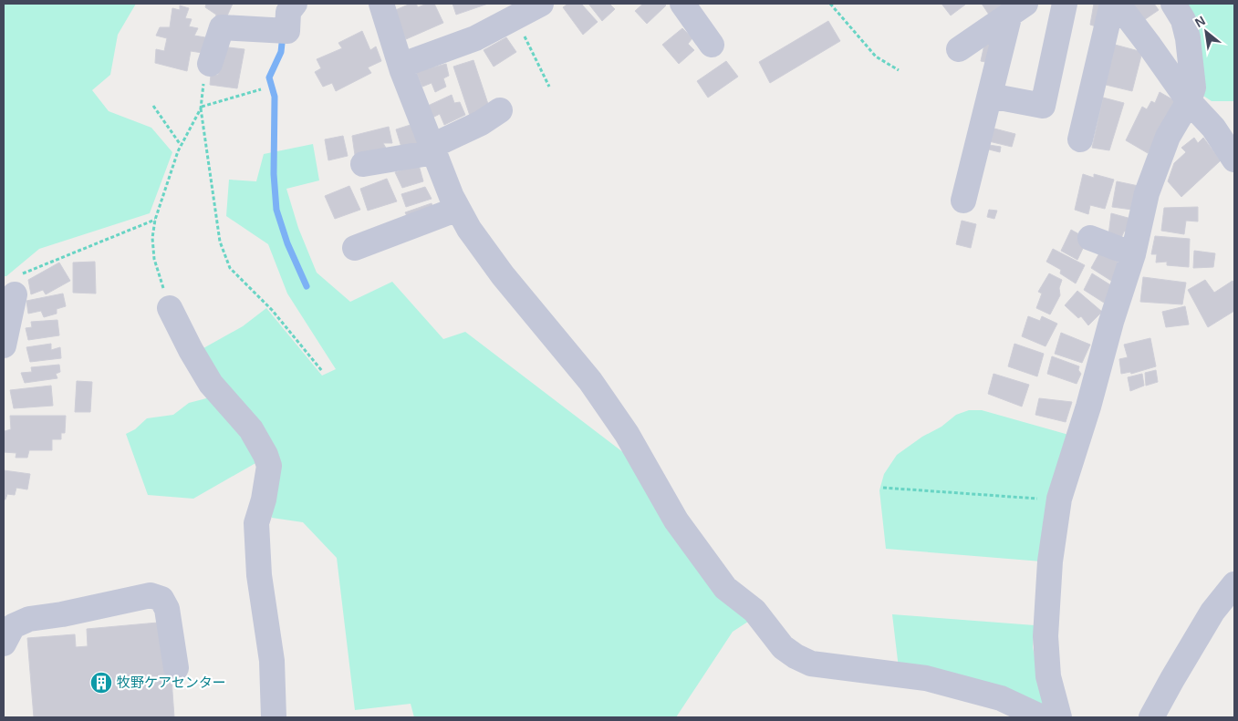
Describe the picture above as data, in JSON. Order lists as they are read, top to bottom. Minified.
{"places":{"building":["牧野ケアセンター"]},"north":"top left"}
